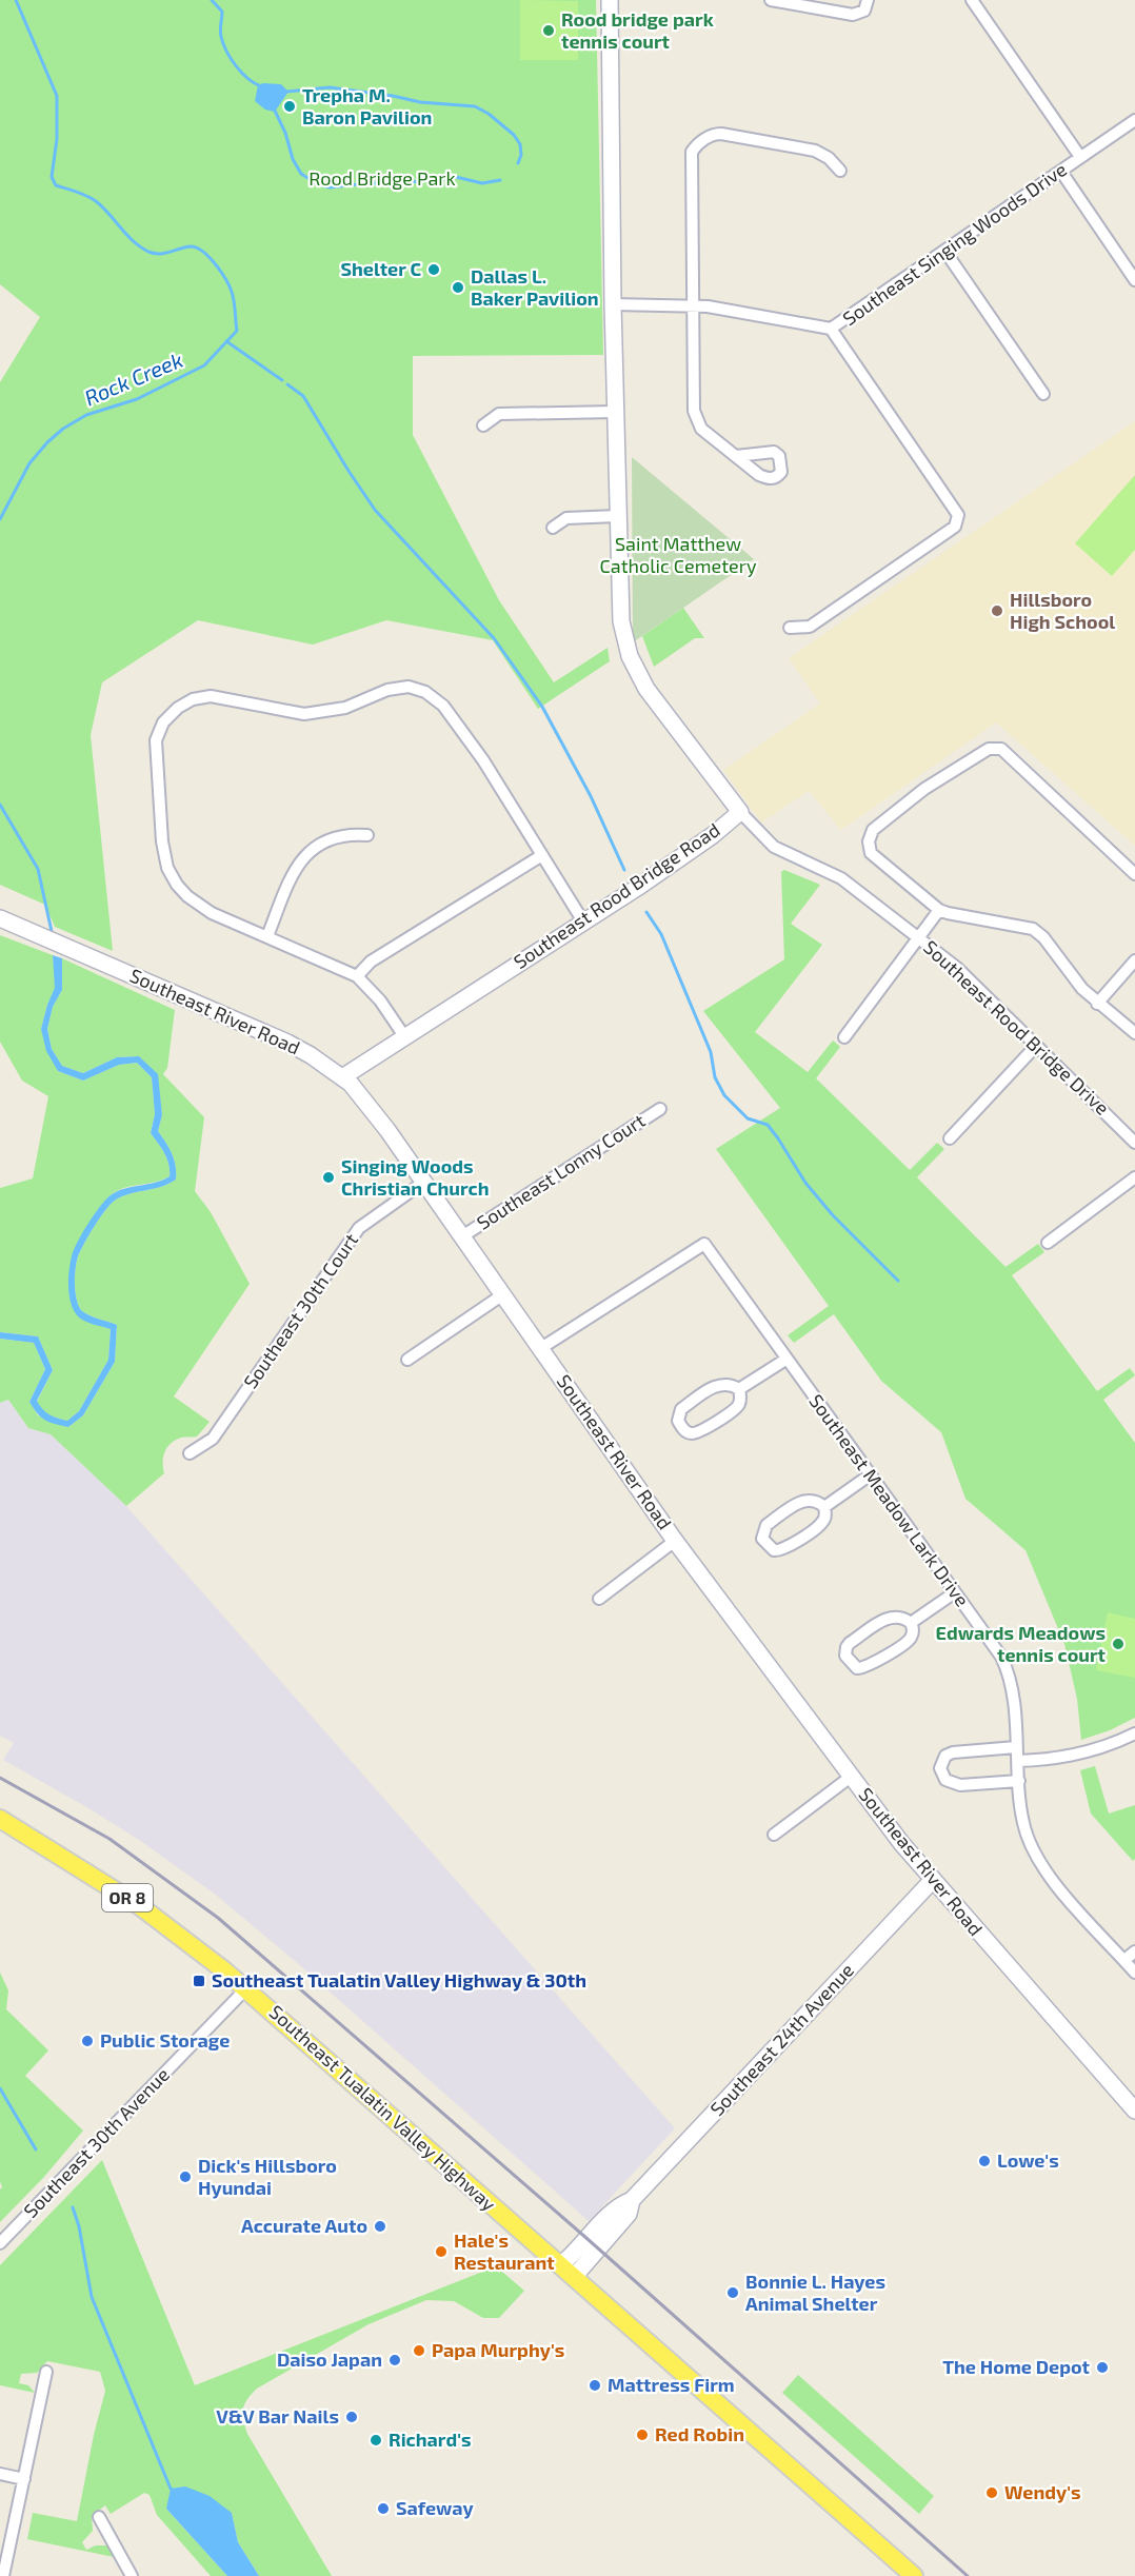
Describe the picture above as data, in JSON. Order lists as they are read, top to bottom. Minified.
{"streets":{"main road":["OR 8","Southeast Tualatin Valley Highway"],"street":["Southeast Singing Woods Drive","Southeast Rood Bridge Road","Southeast River Road","Southeast Rood Bridge Drive","Southeast Lonny Court","Southeast 30th Court","Southeast Meadow Lark Drive","Southeast 24th Avenue","Southeast 30th Avenue"]},"crossings":[["Southeast Singing Woods Drive","Southeast Rood Bridge Road"],["Southeast Rood Bridge Road","Southeast River Road"],["Southeast Rood Bridge Road","Southeast Rood Bridge Drive"],["Southeast River Road","Southeast Lonny Court"],["Southeast River Road","Southeast 30th Court"],["Southeast River Road","Southeast Meadow Lark Drive"],["Southeast River Road","Southeast 24th Avenue"],["Southeast 24th Avenue","Southeast Tualatin Valley Highway"],["Southeast Tualatin Valley Highway","Southeast 30th Avenue"]],"water":["Rock Creek"],"parks":["Rood Bridge Park","Saint Matthew Catholic Cemetery"],"places":{"other":["Rood bridge park tennis court","Trepha M. Baron Pavilion","Shelter C","Dallas L. Baker Pavilion","Hillsboro High School","Singing Woods Christian Church","Edwards Meadows tennis court","Public Storage","Lowe's","Dick's Hillsboro Hyundai","Accurate Auto","Hale's Restaurant","Bonnie L. Hayes Animal Shelter","Papa Murphy's","Daiso Japan","The Home Depot","Mattress Firm","V&V Bar Nails","Red Robin","Richard's","Wendy's","Safeway"],"transit":["Southeast Tualatin Valley Highway & 30th"]}}
